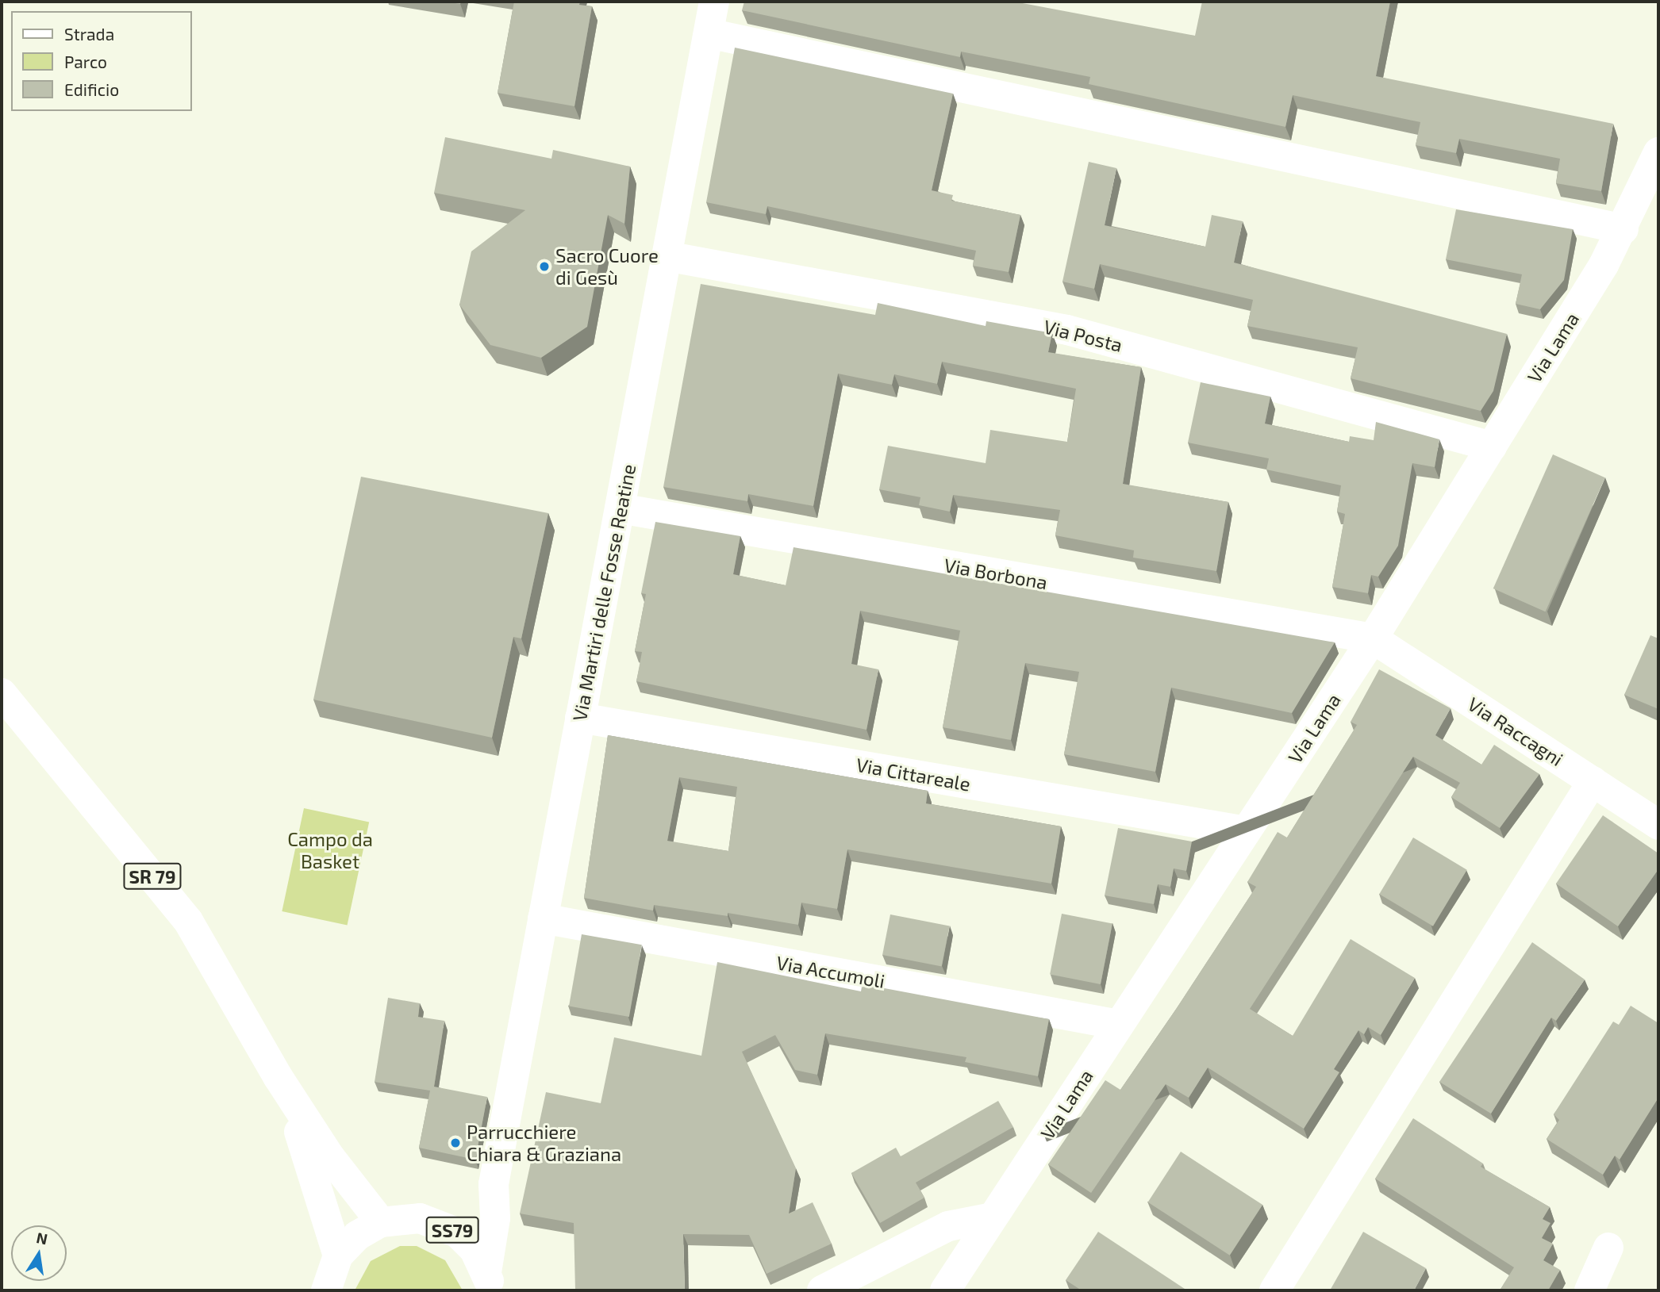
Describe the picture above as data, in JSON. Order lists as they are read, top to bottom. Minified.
{"streets":{"street":["Via Posta","Via Lama","Via Borbona","Via Martiri delle Fosse Reatine","Via Raccagni","Via Cittareale","SR 79","Via Accumoli","SS79"]},"crossings":[["Via Posta","Via Lama"],["Via Posta","Via Martiri delle Fosse Reatine"],["Via Lama","Via Borbona"],["Via Lama","Via Raccagni"],["Via Lama","Via Cittareale"],["Via Lama","Via Accumoli"],["Via Borbona","Via Martiri delle Fosse Reatine"],["Via Borbona","Via Raccagni"],["Via Martiri delle Fosse Reatine","Via Cittareale"],["Via Martiri delle Fosse Reatine","Via Accumoli"],["Via Martiri delle Fosse Reatine","SS79"],["SR 79","SS79"]],"parks":["Campo da Basket"],"places":["Sacro Cuore di Gesù","Parrucchiere Chiara & Graziana"],"legend":["Strada","Parco","Edificio"],"north":"top"}
